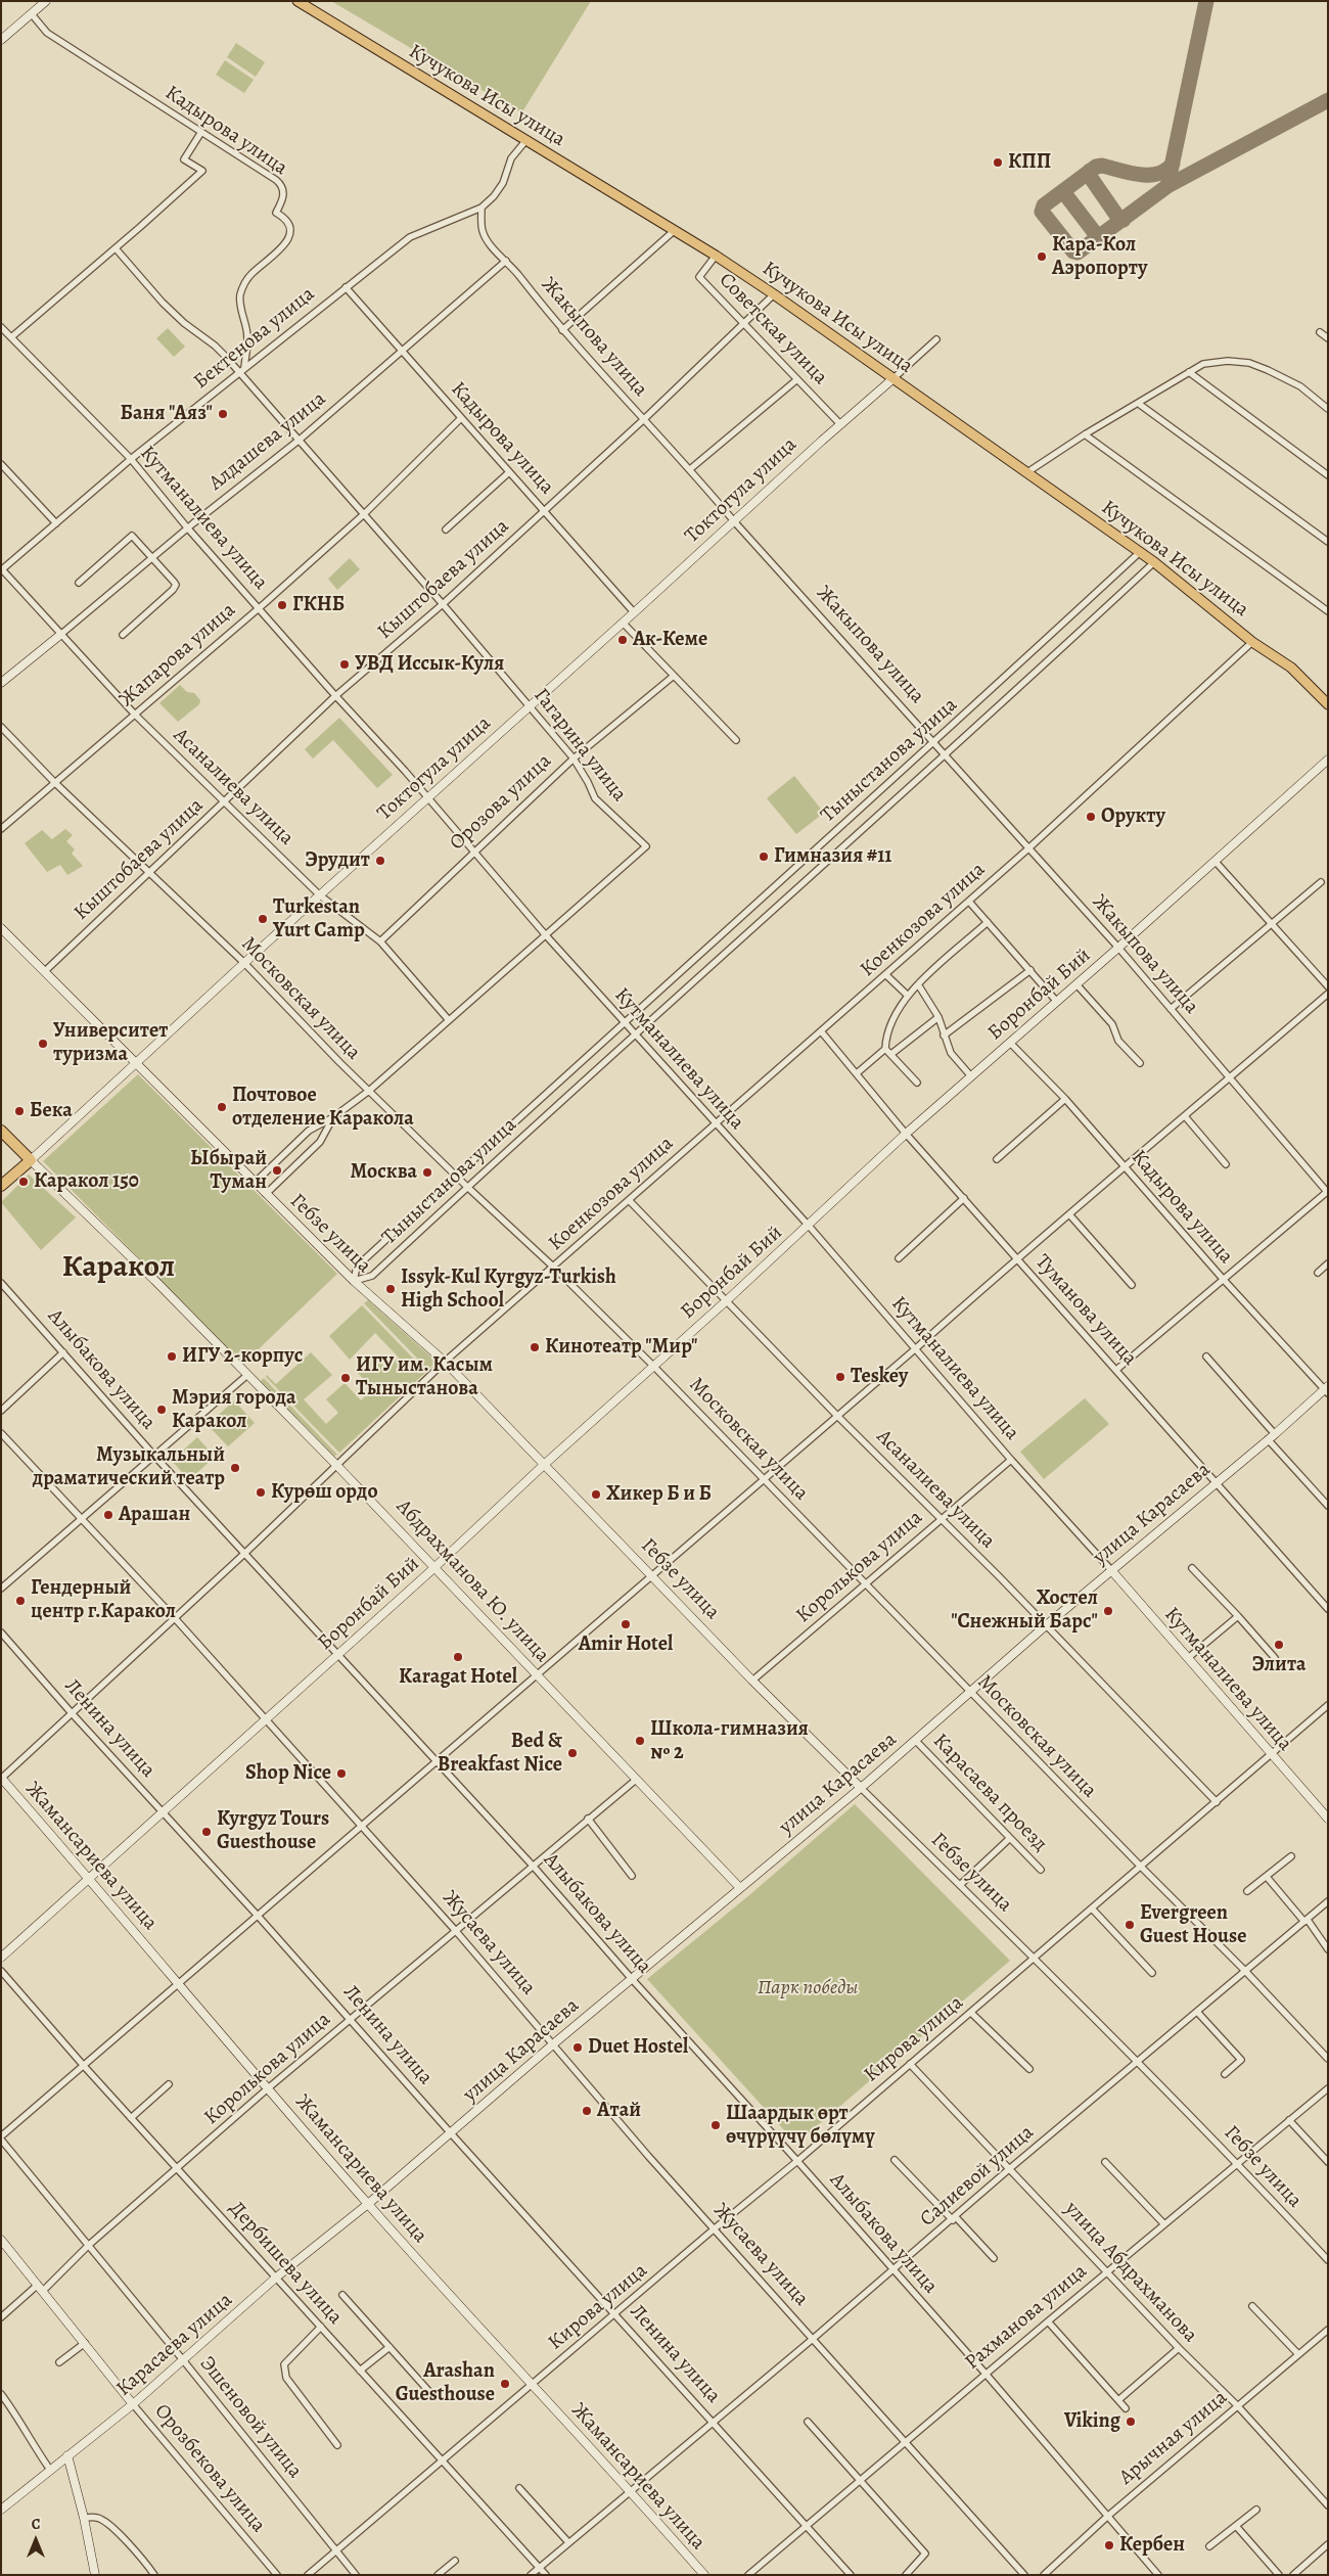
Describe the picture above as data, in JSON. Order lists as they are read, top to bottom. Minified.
{"streets":{"highway":["Токтогула улица","Абдрахманова Ю. улица"],"main road":["Кучукова Исы улица","Алдашева улица","Кутманалиева улица","Боронбай Бий","Гебзе улица","улица Карасаева","Жамансариева улица","Карасаева улица","Орозбекова улица"],"street":["Кадырова улица","Советская улица","Жакыпова улица","Бектенова улица","Кыштобаева улица","Жапарова улица","Гагарина улица","Тыныстанова улица","Асаналиева улица","Орозова улица","Коенкозова улица","Московская улица","Туманова улица","Алыбакова улица","Королькова улица","Ленина улица","Карасаева проезд","Жусаева улица","Кирова улица","Салиевой улица","Дербишева улица","улица Абдрахманова","Рахманова улица","Эшеновой улица","Арычная улица"]},"crossings":[["Кучукова Исы улица","Советская улица"],["Кучукова Исы улица","Бектенова улица"],["Кучукова Исы улица","Токтогула улица"],["Кучукова Исы улица","Кыштобаева улица"],["Кучукова Исы улица","Тыныстанова улица"],["Кучукова Исы улица","Коенкозова улица"],["Кадырова улица","Бектенова улица"],["Кадырова улица","Алдашева улица"],["Кадырова улица","Токтогула улица"],["Кадырова улица","Кыштобаева улица"],["Кадырова улица","Жапарова улица"],["Кадырова улица","Боронбай Бий"],["Кадырова улица","улица Карасаева"],["Советская улица","Токтогула улица"],["Советская улица","Кыштобаева улица"],["Жакыпова улица","Бектенова улица"],["Жакыпова улица","Алдашева улица"],["Жакыпова улица","Токтогула улица"],["Жакыпова улица","Кыштобаева улица"],["Жакыпова улица","Тыныстанова улица"],["Жакыпова улица","Коенкозова улица"],["Жакыпова улица","Боронбай Бий"],["Бектенова улица","Кутманалиева улица"],["Бектенова улица","Гагарина улица"],["Бектенова улица","Асаналиева улица"],["Алдашева улица","Кутманалиева улица"],["Алдашева улица","Гагарина улица"],["Алдашева улица","Асаналиева улица"],["Токтогула улица","Кутманалиева улица"],["Токтогула улица","Гагарина улица"],["Токтогула улица","Асаналиева улица"],["Токтогула улица","Московская улица"],["Токтогула улица","Гебзе улица"],["Токтогула улица","Абдрахманова Ю. улица"],["Кутманалиева улица","Кыштобаева улица"],["Кутманалиева улица","Жапарова улица"],["Кутманалиева улица","Гагарина улица"],["Кутманалиева улица","Тыныстанова улица"],["Кутманалиева улица","Орозова улица"],["Кутманалиева улица","Коенкозова улица"],["Кутманалиева улица","Боронбай Бий"],["Кутманалиева улица","улица Карасаева"],["Кутманалиева улица","Королькова улица"],["Кутманалиева улица","Кирова улица"],["Кыштобаева улица","Гагарина улица"],["Кыштобаева улица","Асаналиева улица"],["Кыштобаева улица","Московская улица"],["Кыштобаева улица","Гебзе улица"],["Жапарова улица","Гагарина улица"],["Жапарова улица","Асаналиева улица"],["Жапарова улица","Московская улица"],["Гагарина улица","Асаналиева улица"],["Гагарина улица","Орозова улица"],["Гагарина улица","Московская улица"],["Гагарина улица","Гебзе улица"],["Тыныстанова улица","Московская улица"],["Тыныстанова улица","Гебзе улица"],["Асаналиева улица","Орозова улица"],["Асаналиева улица","Коенкозова улица"],["Асаналиева улица","Боронбай Бий"],["Асаналиева улица","улица Карасаева"],["Асаналиева улица","Королькова улица"],["Асаналиева улица","Кирова улица"],["Коенкозова улица","Московская улица"],["Коенкозова улица","Гебзе улица"],["Коенкозова улица","Туманова улица"],["Коенкозова улица","Алыбакова улица"],["Коенкозова улица","Абдрахманова Ю. улица"],["Коенкозова улица","Ленина улица"],["Коенкозова улица","Жамансариева улица"],["Коенкозова улица","Жусаева улица"],["Боронбай Бий","Московская улица"],["Боронбай Бий","Гебзе улица"],["Боронбай Бий","Туманова улица"],["Боронбай Бий","Алыбакова улица"],["Боронбай Бий","Абдрахманова Ю. улица"],["Боронбай Бий","Ленина улица"],["Боронбай Бий","Жамансариева улица"],["Боронбай Бий","Жусаева улица"],["Московская улица","улица Карасаева"],["Московская улица","Королькова улица"],["Московская улица","Кирова улица"],["Московская улица","Салиевой улица"],["Гебзе улица","улица Карасаева"],["Гебзе улица","Королькова улица"],["Гебзе улица","Кирова улица"],["Гебзе улица","Салиевой улица"],["Гебзе улица","Рахманова улица"],["Туманова улица","улица Карасаева"],["Алыбакова улица","улица Карасаева"],["Алыбакова улица","Королькова улица"],["Алыбакова улица","Кирова улица"],["Алыбакова улица","Салиевой улица"],["Алыбакова улица","Рахманова улица"],["Алыбакова улица","Арычная улица"],["улица Карасаева","Абдрахманова Ю. улица"],["улица Карасаева","Ленина улица"],["улица Карасаева","Карасаева проезд"],["улица Карасаева","Жамансариева улица"],["улица Карасаева","Жусаева улица"],["улица Карасаева","Карасаева улица"],["Королькова улица","Абдрахманова Ю. улица"],["Королькова улица","Ленина улица"],["Королькова улица","Жамансариева улица"],["Королькова улица","Жусаева улица"],["Королькова улица","Дербишева улица"],["Королькова улица","Эшеновой улица"],["Королькова улица","Орозбекова улица"],["Ленина улица","Кирова улица"],["Ленина улица","Салиевой улица"],["Ленина улица","Рахманова улица"],["Жамансариева улица","Кирова улица"],["Жамансариева улица","Салиевой улица"],["Жамансариева улица","Карасаева улица"],["Жусаева улица","Кирова улица"],["Жусаева улица","Салиевой улица"],["Жусаева улица","Рахманова улица"],["Кирова улица","Дербишева улица"],["Кирова улица","улица Абдрахманова"],["Кирова улица","Эшеновой улица"],["Салиевой улица","Дербишева улица"],["Салиевой улица","улица Абдрахманова"],["Дербишева улица","Карасаева улица"],["улица Абдрахманова","Рахманова улица"],["улица Абдрахманова","Арычная улица"],["Карасаева улица","Эшеновой улица"],["Карасаева улица","Орозбекова улица"]],"districts":["Каракол"],"parks":["Парк победы"],"places":["КПП","Кара-Кол Аэропорту","Баня \"Аяз\"","ГКНБ","Ак-Кеме","УВД Иссык-Куля","Орукту","Гимназия #11","Эрудит","Turkestan Yurt Camp","Университет туризма","Почтовое отделение Каракола","Бека","Ыбырай Туман","Москва","Каракол 150","Issyk-Kul Kyrgyz-Turkish High School","Кинотеатр \"Мир\"","ИГУ 2-корпус","Teskey","ИГУ им. Касым Тыныстанова","Мэрия города Каракол","Музыкальный драматический театр","Курөш ордо","Хикер Б и Б","Арашан","Гендерный центр г.Каракол","Хостел \"Снежный Барс\"","Amir Hotel","Элита","Karagat Hotel","Школа-гимназия № 2","Bed & Breakfast Nice","Shop Nice","Kyrgyz Tours Guesthouse","Evergreen Guest House","Duet Hostel","Атай","Шаардык өрт өчүрүүчү бөлүмү","Arashan Guesthouse","Viking","Кербен"],"north":"top"}
